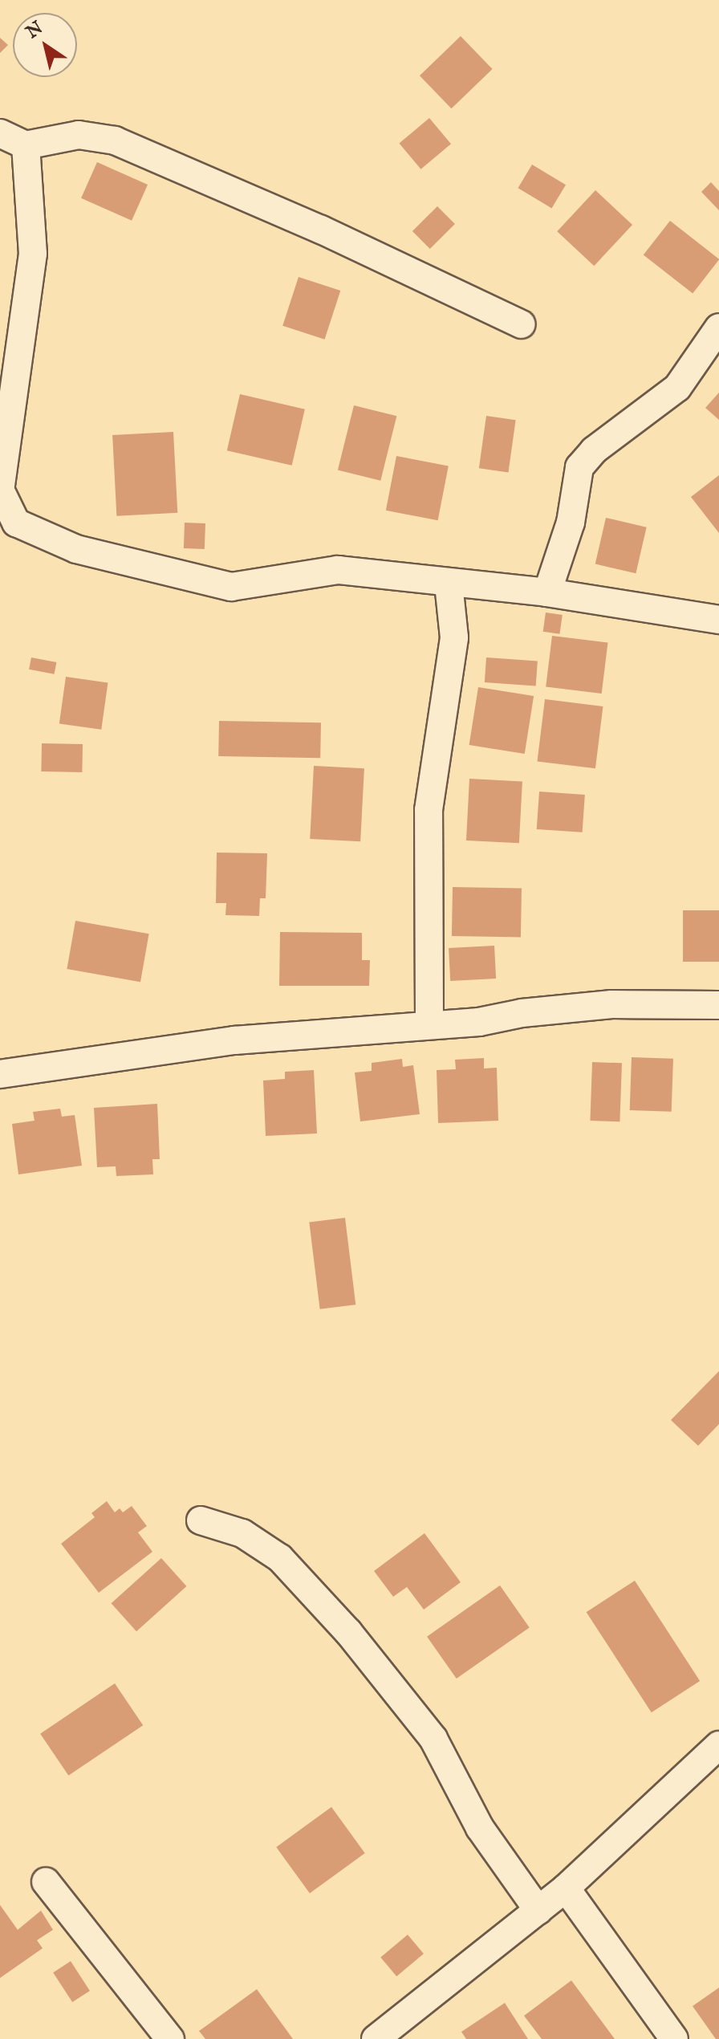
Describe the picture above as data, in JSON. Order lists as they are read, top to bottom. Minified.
{"north":"top left"}
